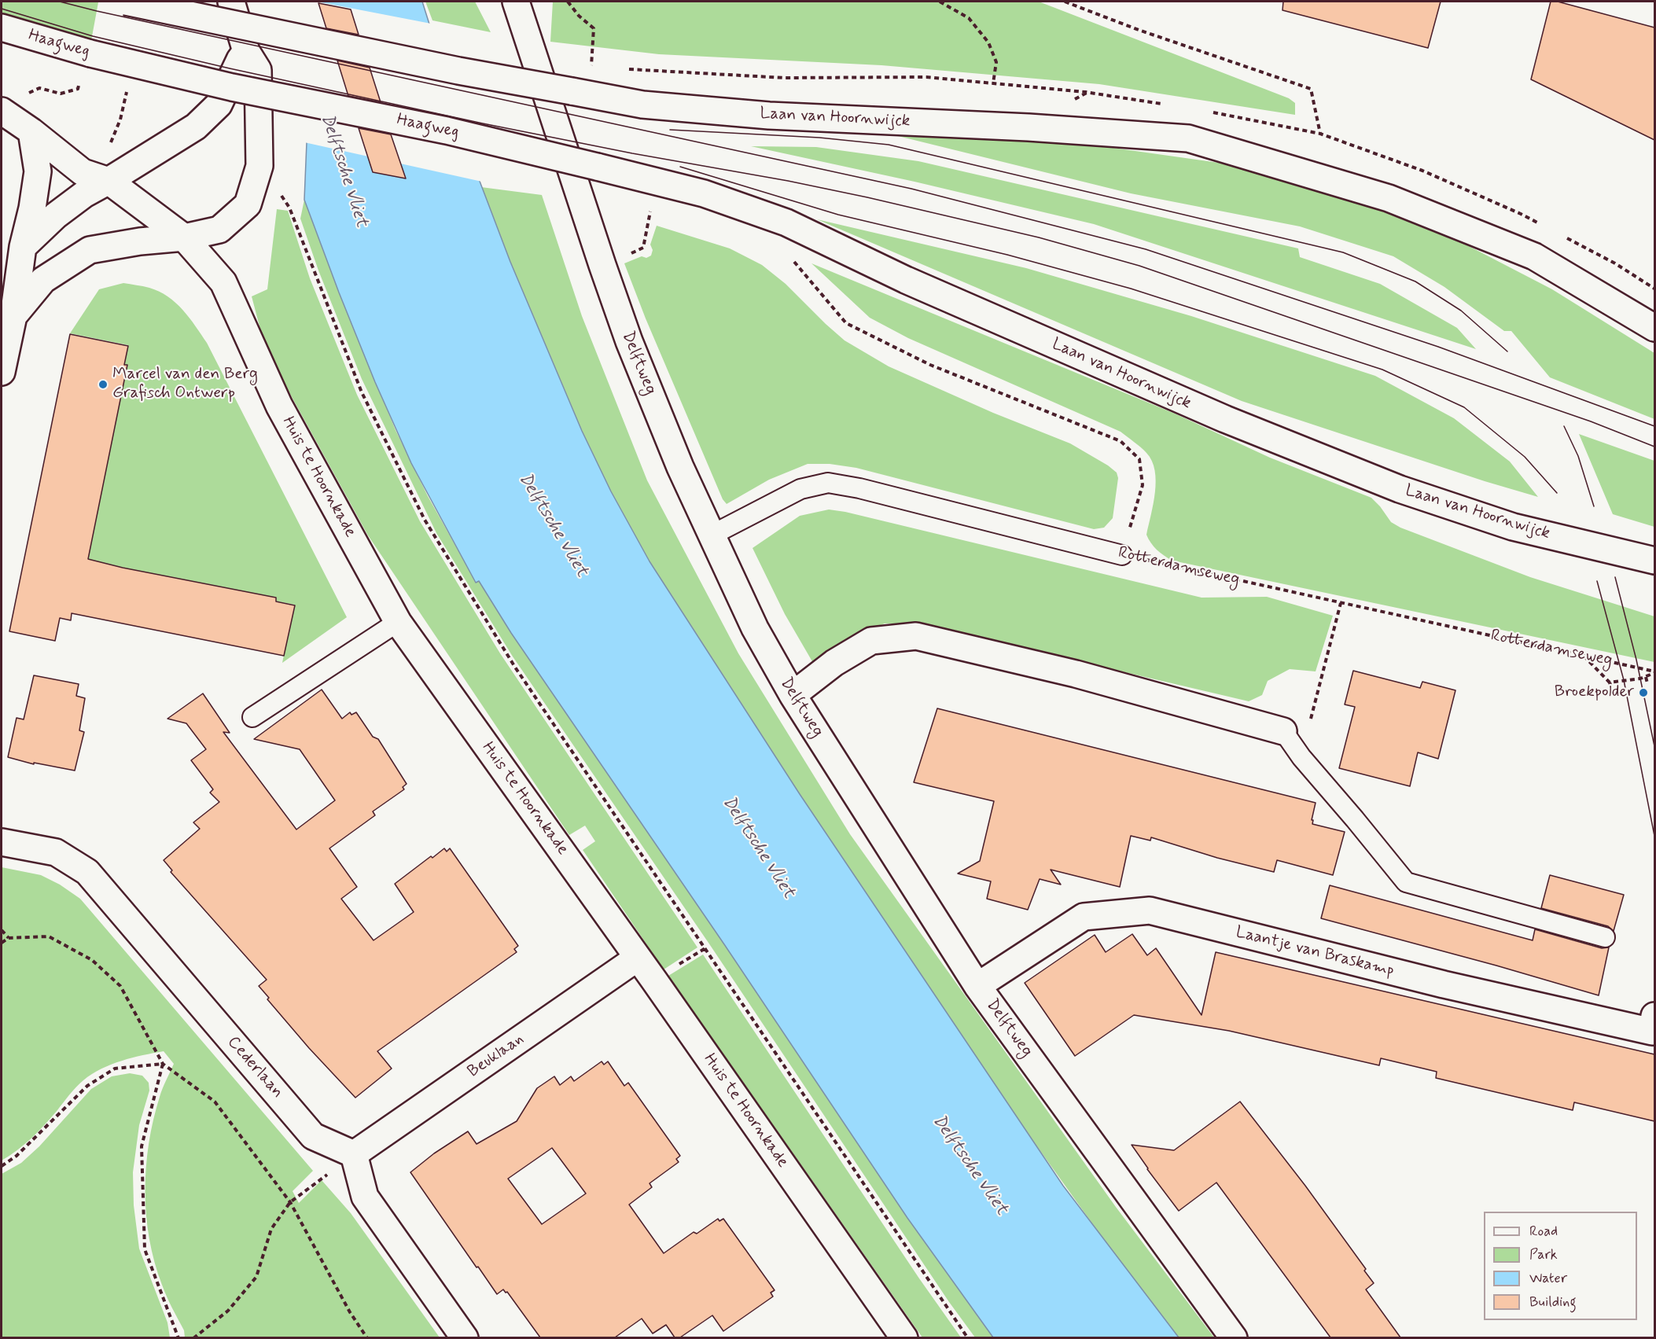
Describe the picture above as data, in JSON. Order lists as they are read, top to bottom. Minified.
{"streets":{"street":["Haagweg","Laan van Hoornwijck","Delftweg","Huis te Hoornkade","Laantje van Braskamp","Beuklaan","Cederlaan"],"lane":["Rotterdamseweg"]},"crossings":[["Haagweg","Laan van Hoornwijck"],["Delftweg","Rotterdamseweg"],["Delftweg","Laantje van Braskamp"],["Huis te Hoornkade","Beuklaan"],["Beuklaan","Cederlaan"]],"water":["Delftsche Vliet"],"places":["Marcel van den Berg Grafisch Ontwerp","Broekpolder"],"legend":["Road","Park","Water","Building"]}
